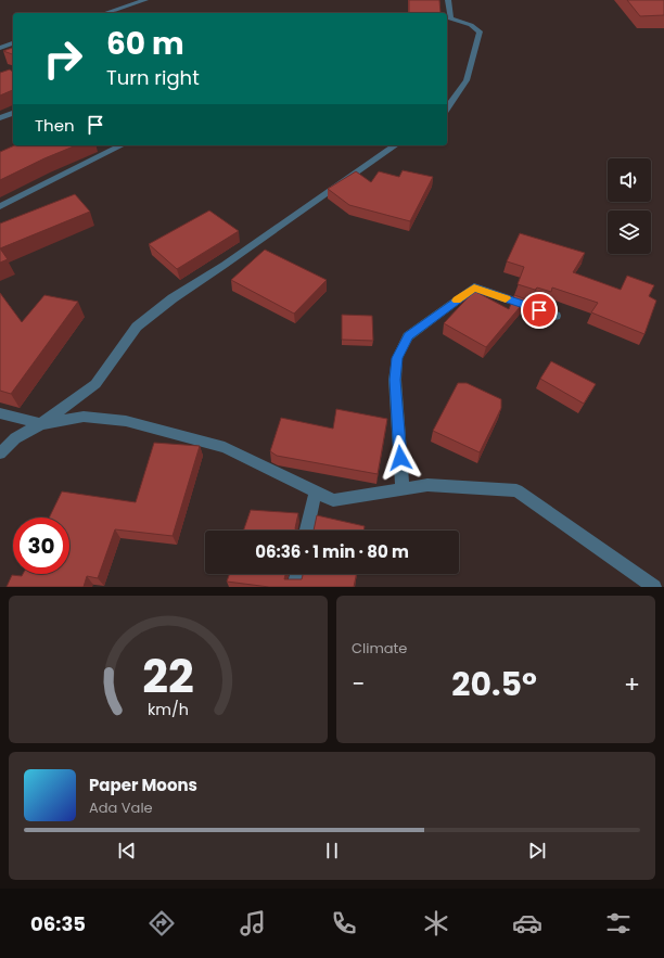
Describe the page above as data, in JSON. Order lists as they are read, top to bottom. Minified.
{"page":{"turn":["60 m","Turn right"],"then":"Then","limit":"30","trip":"06:36 · 1 min · 80 m","tile":"Climate","heat":["−","20.5°","+"],"song":["Paper Moons","Ada Vale"],"tabs":"06:35","gauge":["22","km/h"]}}
